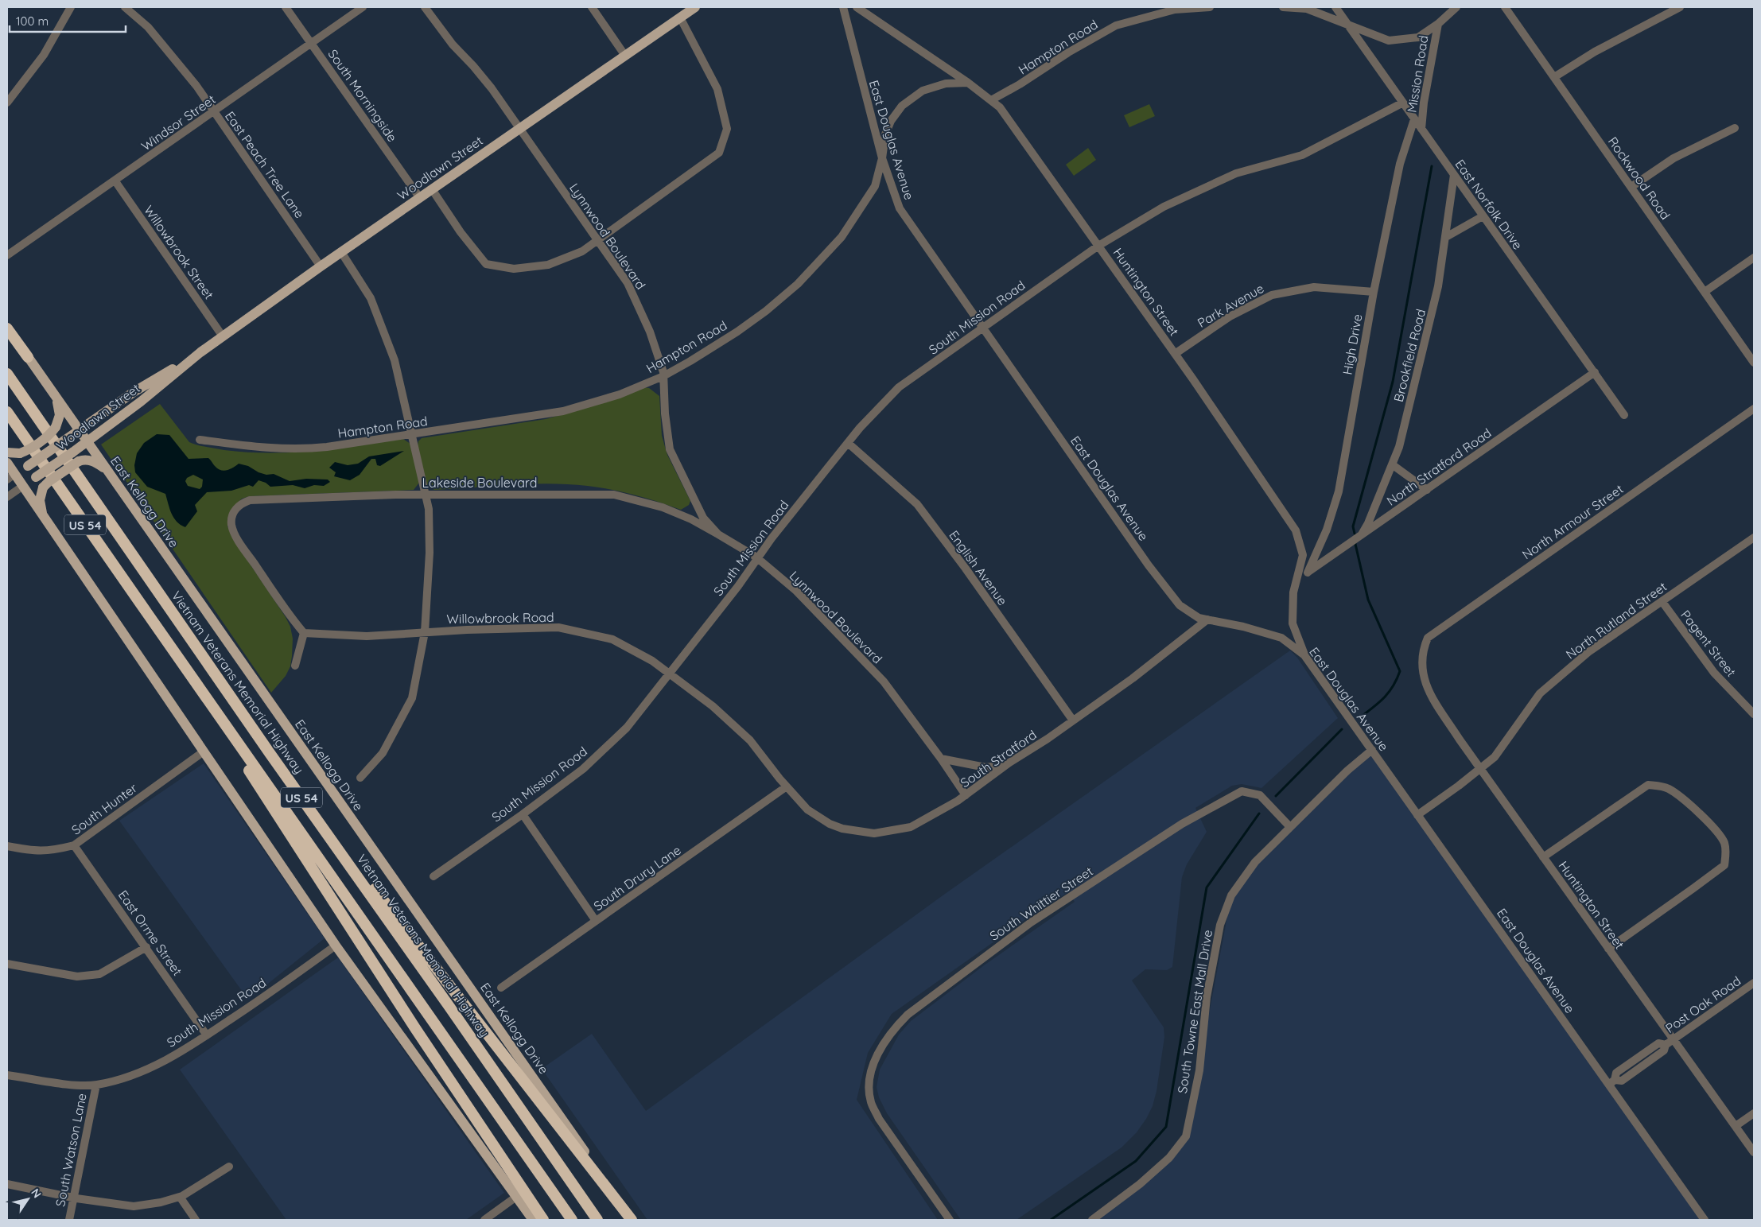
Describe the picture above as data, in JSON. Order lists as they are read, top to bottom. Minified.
{"streets":{"highway":["US 54","Vietnam Veterans Memorial Highway"],"main road":["Woodlawn Street","East Kellogg Drive"],"street":["Hampton Road","Mission Road","South Morningside","Windsor Street","East Douglas Avenue","East Peach Tree Lane","Rockwood Road","East Norfolk Drive","Lynnwood Boulevard","Willowbrook Street","Huntington Street","Park Avenue","South Mission Road","High Drive","Brookfield Road","North Stratford Road","Lakeside Boulevard","North Armour Street","English Avenue","Willowbrook Road","North Rutland Street","Pagent Street","South Stratford","South Hunter","South Drury Lane","South Whittier Street","East Orme Street","Post Oak Road","South Towne East Mall Drive","South Watson Lane"]},"crossings":[["Hampton Road","East Douglas Avenue"],["Hampton Road","Lynnwood Boulevard"],["Hampton Road","Huntington Street"],["Mission Road","East Norfolk Drive"],["South Morningside","Windsor Street"],["South Morningside","Woodlawn Street"],["Windsor Street","East Peach Tree Lane"],["Windsor Street","Willowbrook Street"],["East Douglas Avenue","Huntington Street"],["East Douglas Avenue","South Mission Road"],["East Douglas Avenue","North Rutland Street"],["East Douglas Avenue","South Stratford"],["East Douglas Avenue","Post Oak Road"],["East Douglas Avenue","South Towne East Mall Drive"],["East Peach Tree Lane","Woodlawn Street"],["Woodlawn Street","Lynnwood Boulevard"],["Woodlawn Street","Willowbrook Street"],["Woodlawn Street","East Kellogg Drive"],["East Norfolk Drive","South Mission Road"],["East Norfolk Drive","High Drive"],["East Norfolk Drive","Brookfield Road"],["East Norfolk Drive","North Stratford Road"],["Lynnwood Boulevard","South Mission Road"],["Lynnwood Boulevard","Lakeside Boulevard"],["Lynnwood Boulevard","South Stratford"],["Huntington Street","Park Avenue"],["Huntington Street","South Mission Road"],["Huntington Street","North Stratford Road"],["Huntington Street","North Armour Street"],["Huntington Street","North Rutland Street"],["Huntington Street","Post Oak Road"],["Park Avenue","High Drive"],["South Mission Road","English Avenue"],["South Mission Road","Willowbrook Road"],["South Mission Road","East Orme Street"],["South Mission Road","South Watson Lane"],["High Drive","North Stratford Road"],["Brookfield Road","North Stratford Road"],["Lakeside Boulevard","Willowbrook Road"],["English Avenue","South Stratford"],["Willowbrook Road","South Stratford"],["Willowbrook Road","South Drury Lane"],["North Rutland Street","Pagent Street"],["South Stratford","South Drury Lane"],["South Hunter","East Orme Street"],["South Whittier Street","South Towne East Mall Drive"]],"scale_bar":"100 m","north":"top right"}
